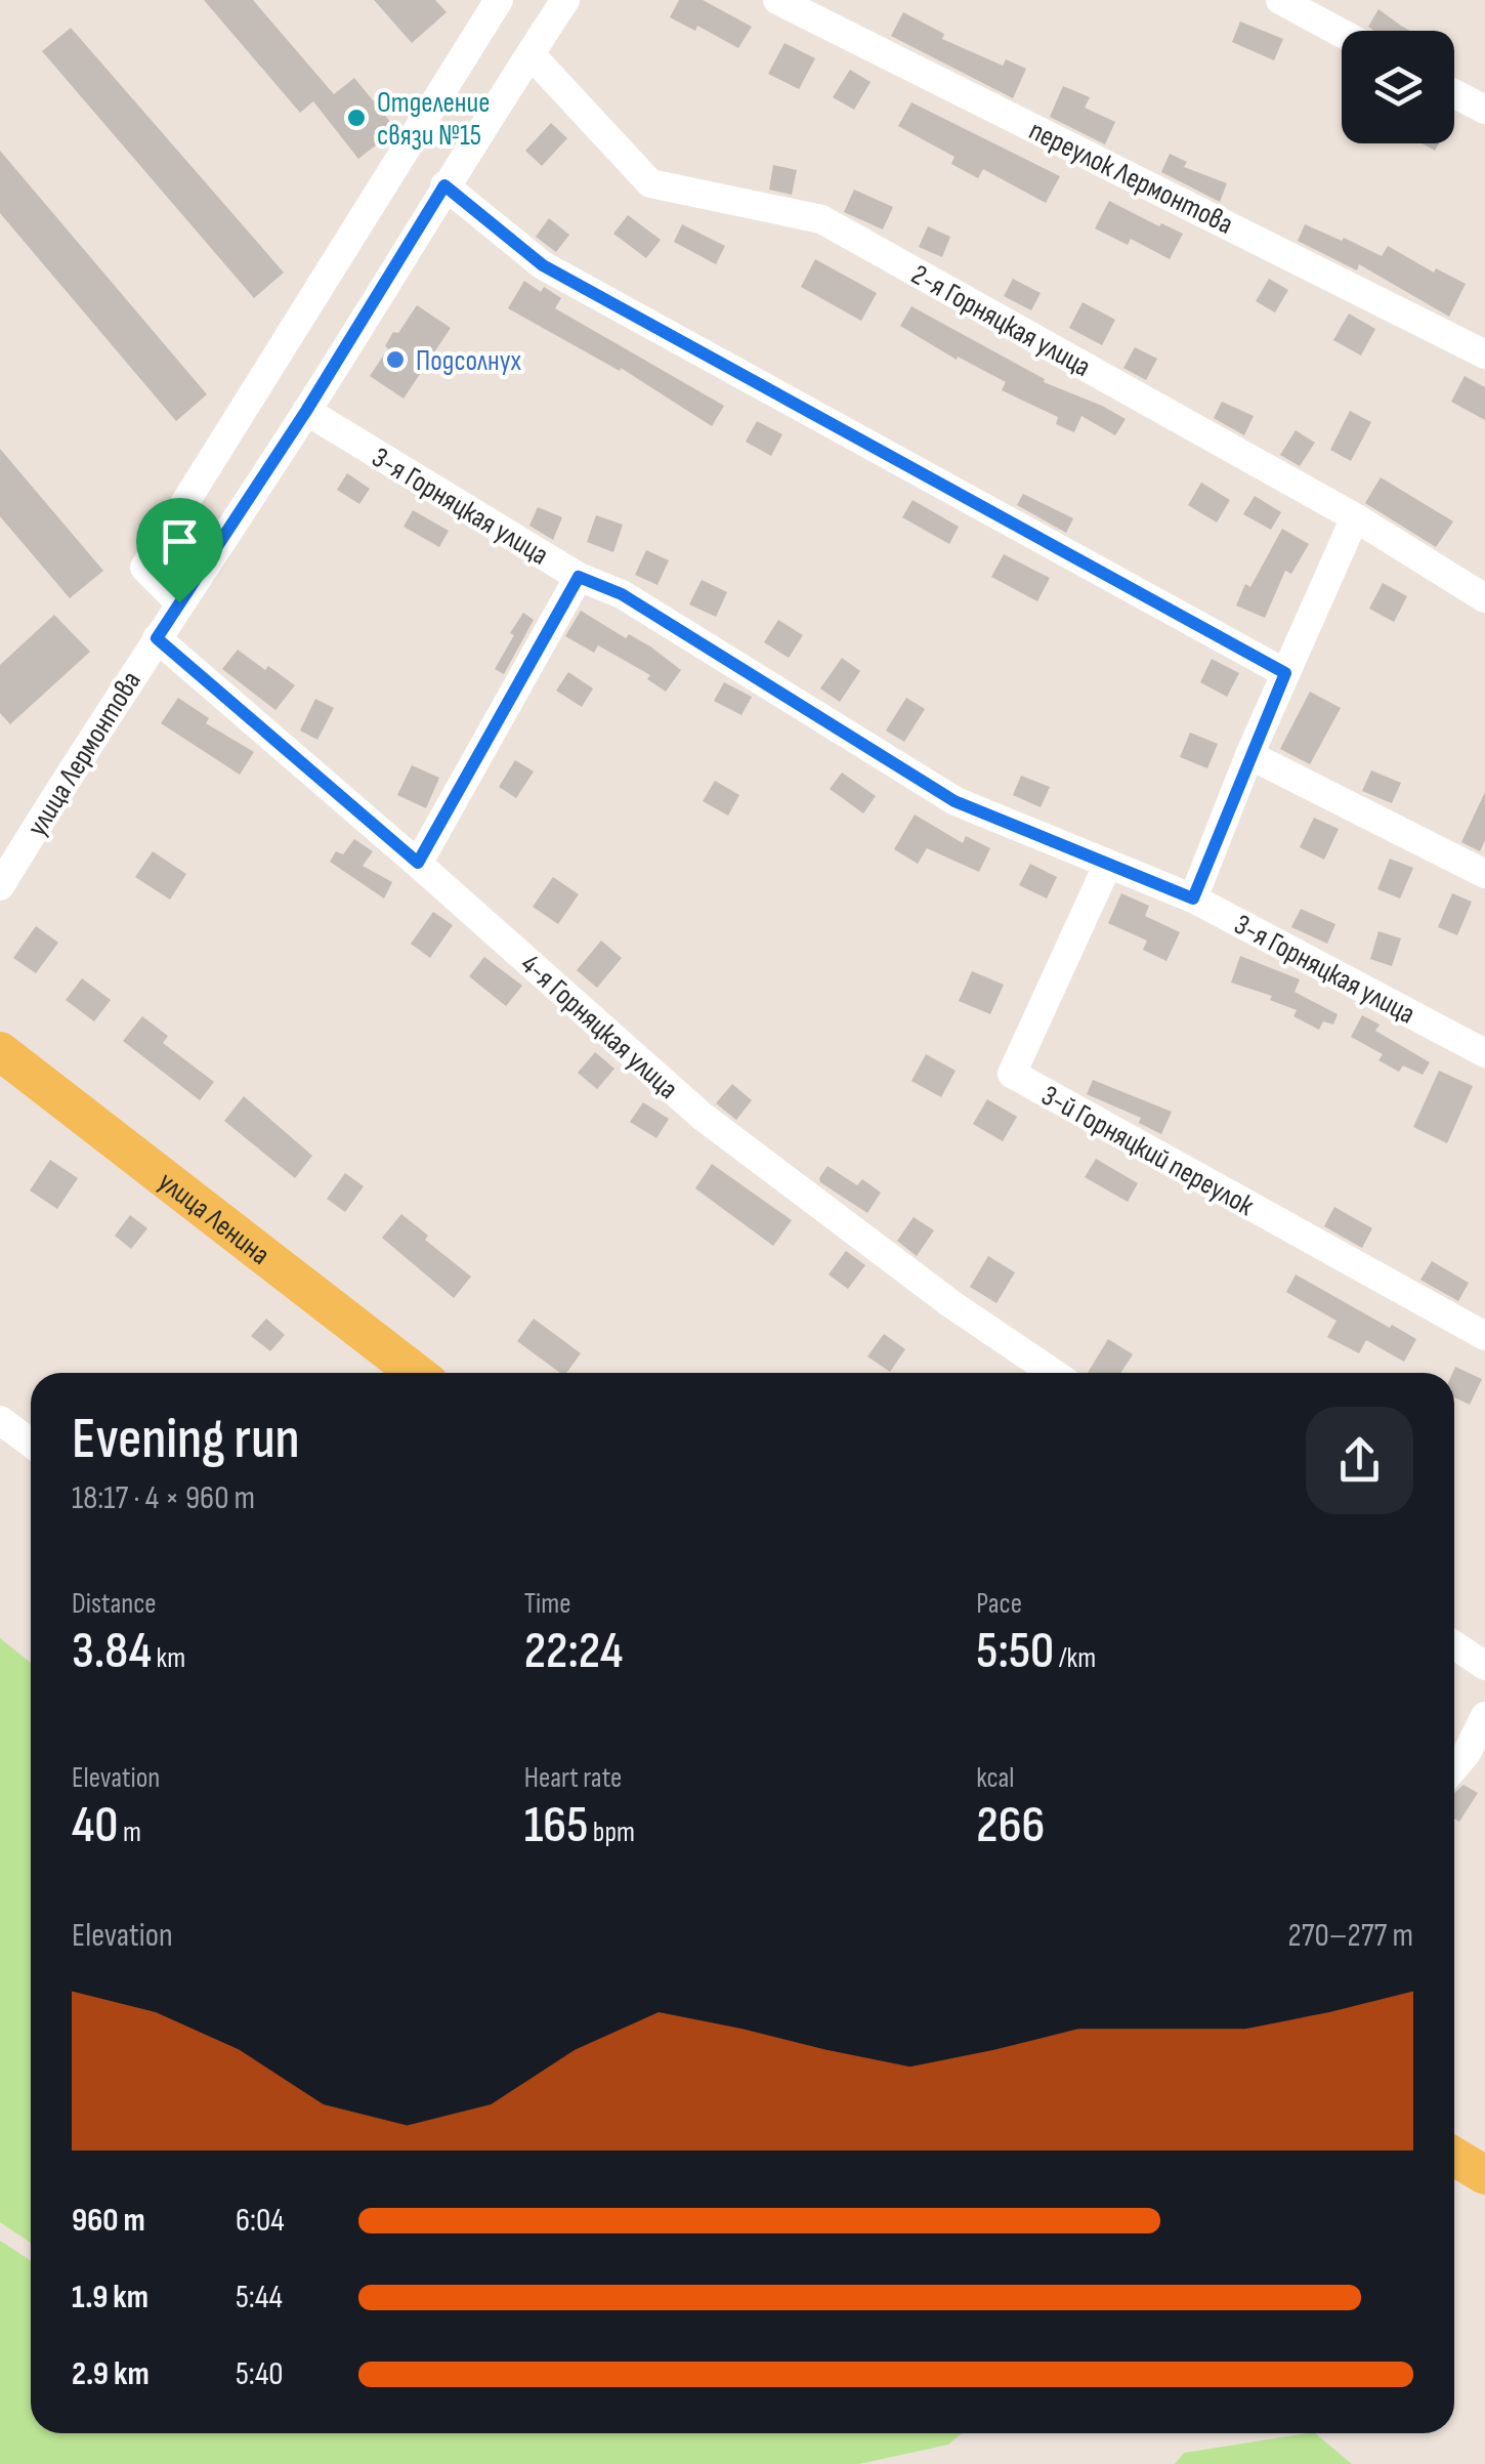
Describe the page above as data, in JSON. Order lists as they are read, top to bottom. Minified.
{"streets":{"main road":["улица Ленина"],"street":["переулок Лермонтова","2-я Горняцкая улица","3-я Горняцкая улица","улица Лермонтова","4-я Горняцкая улица","3-й Горняцкий переулок"]},"crossings":[["2-я Горняцкая улица","улица Лермонтова"],["3-я Горняцкая улица","улица Лермонтова"],["3-я Горняцкая улица","3-й Горняцкий переулок"],["улица Лермонтова","4-я Горняцкая улица"]],"places":["Отделение связи №15","Подсолнух"],"page":{"heading":["Evening run","18:17 · 4 × 960 m"],"stats":[["Distance","3.84 km"],["Time","22:24"],["Pace","5:50 /km"],["Elevation","40 m"],["Heart rate","165 bpm"],["kcal","266"]],"chart":["Elevation","270–277 m"],"list":[{"name":"960 m","note":"6:04"},{"name":"1.9 km","note":"5:44"},{"name":"2.9 km","note":"5:40"}]}}
